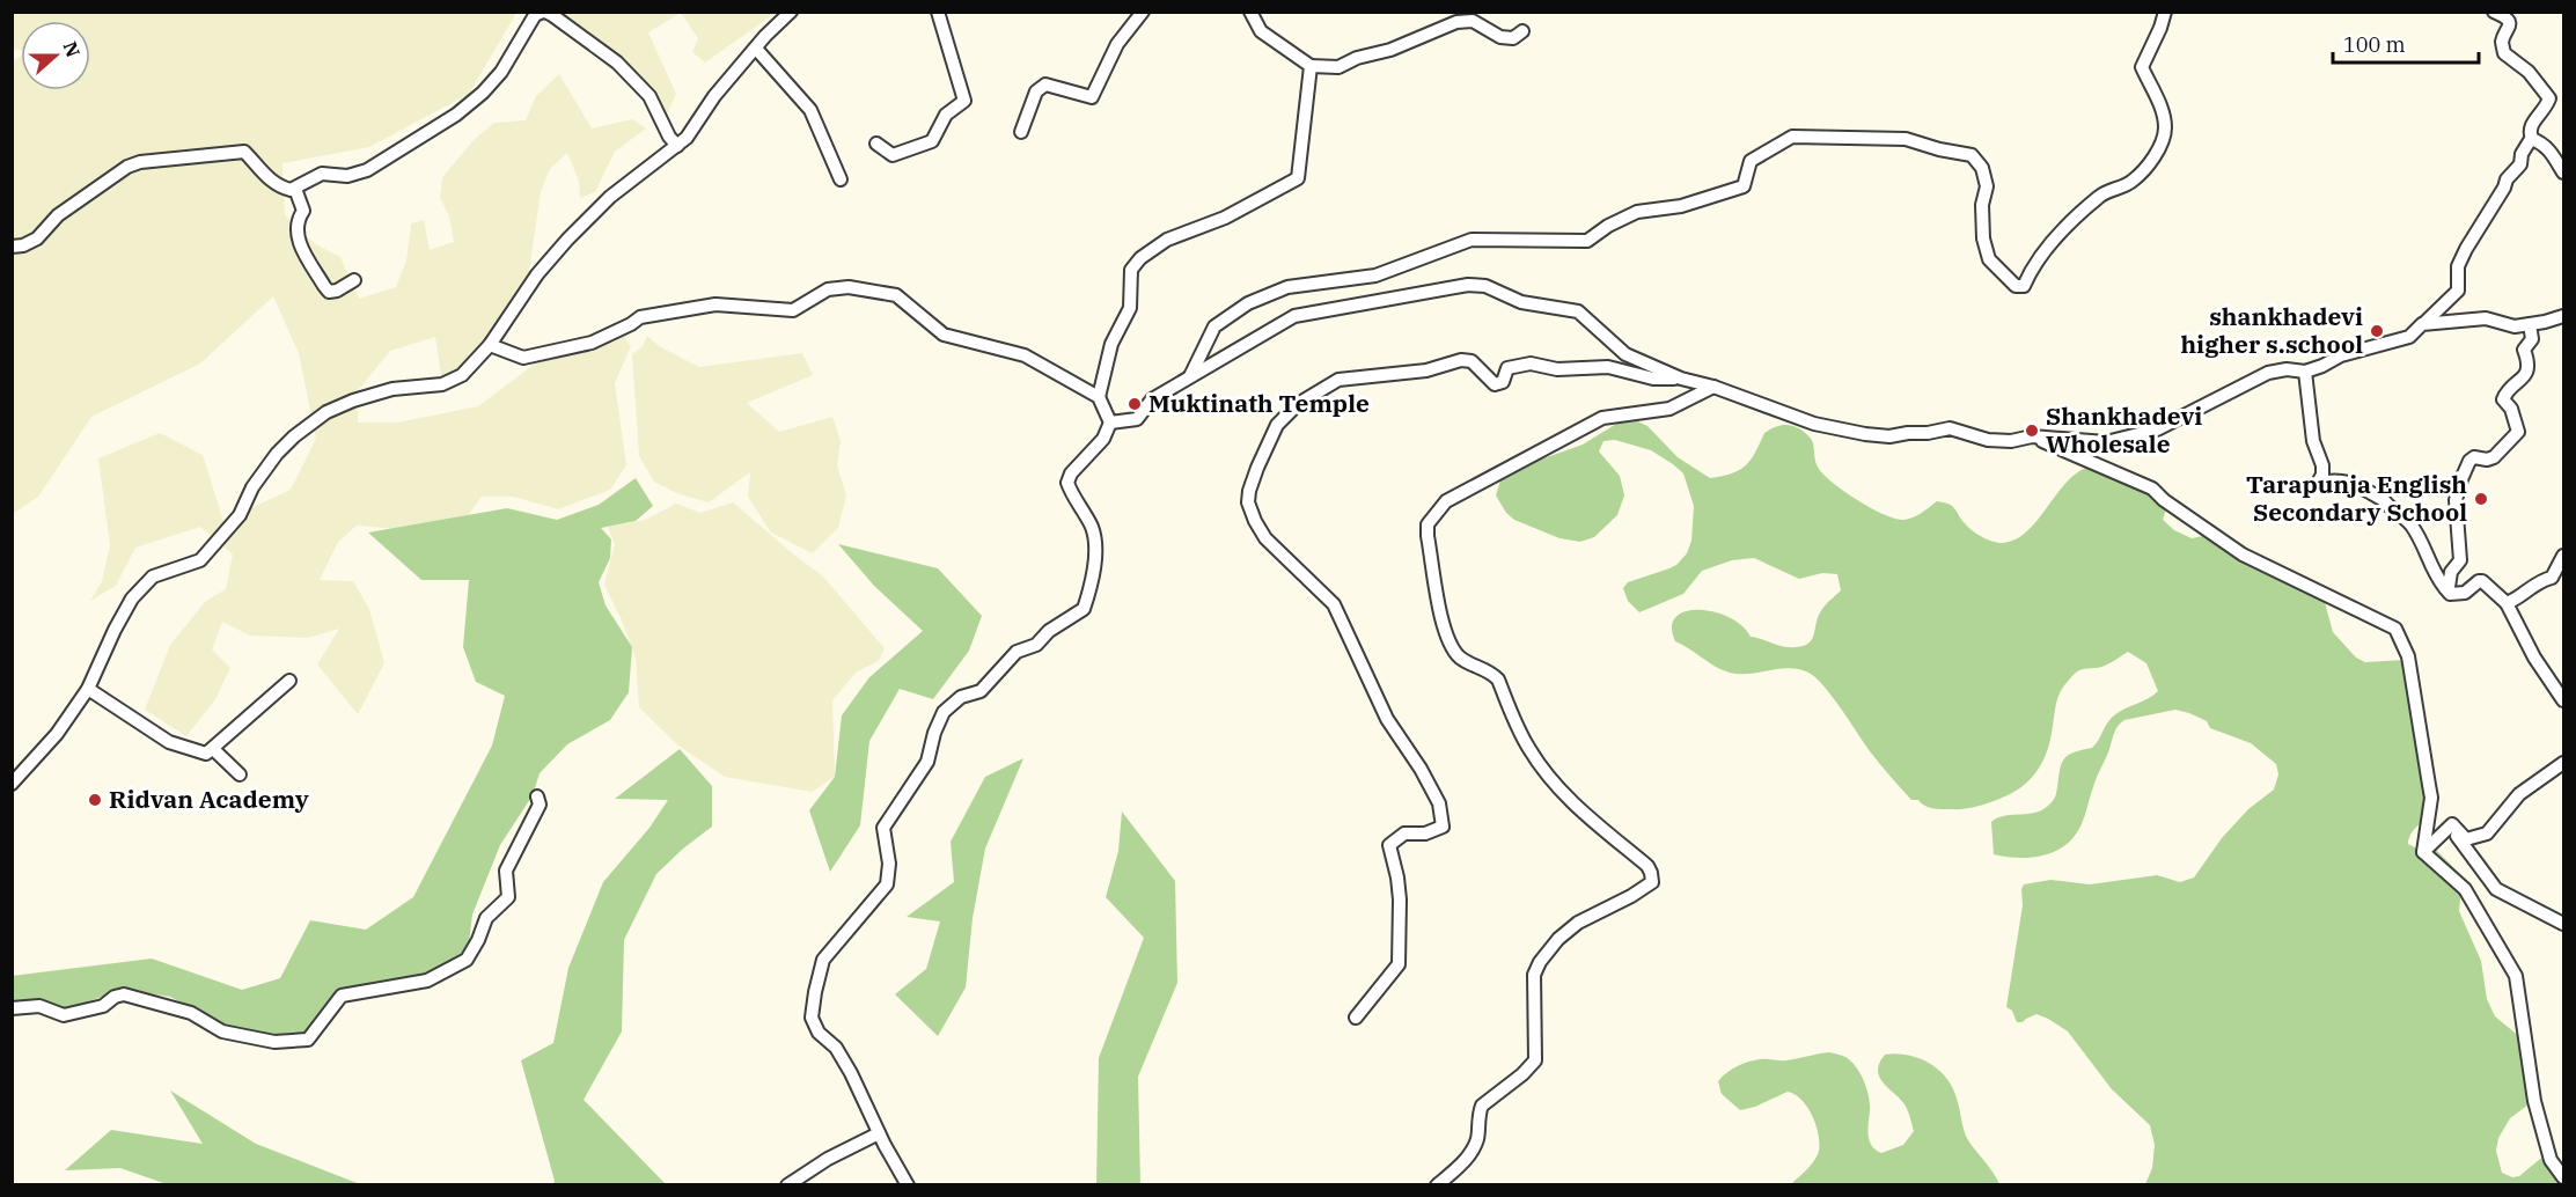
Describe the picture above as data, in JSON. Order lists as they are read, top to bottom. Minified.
{"places":["shankhadevi higher s.school","Muktinath Temple","Shankhadevi Wholesale","Tarapunja English Secondary School","Ridvan Academy"],"scale_bar":"100 m","north":"right"}
